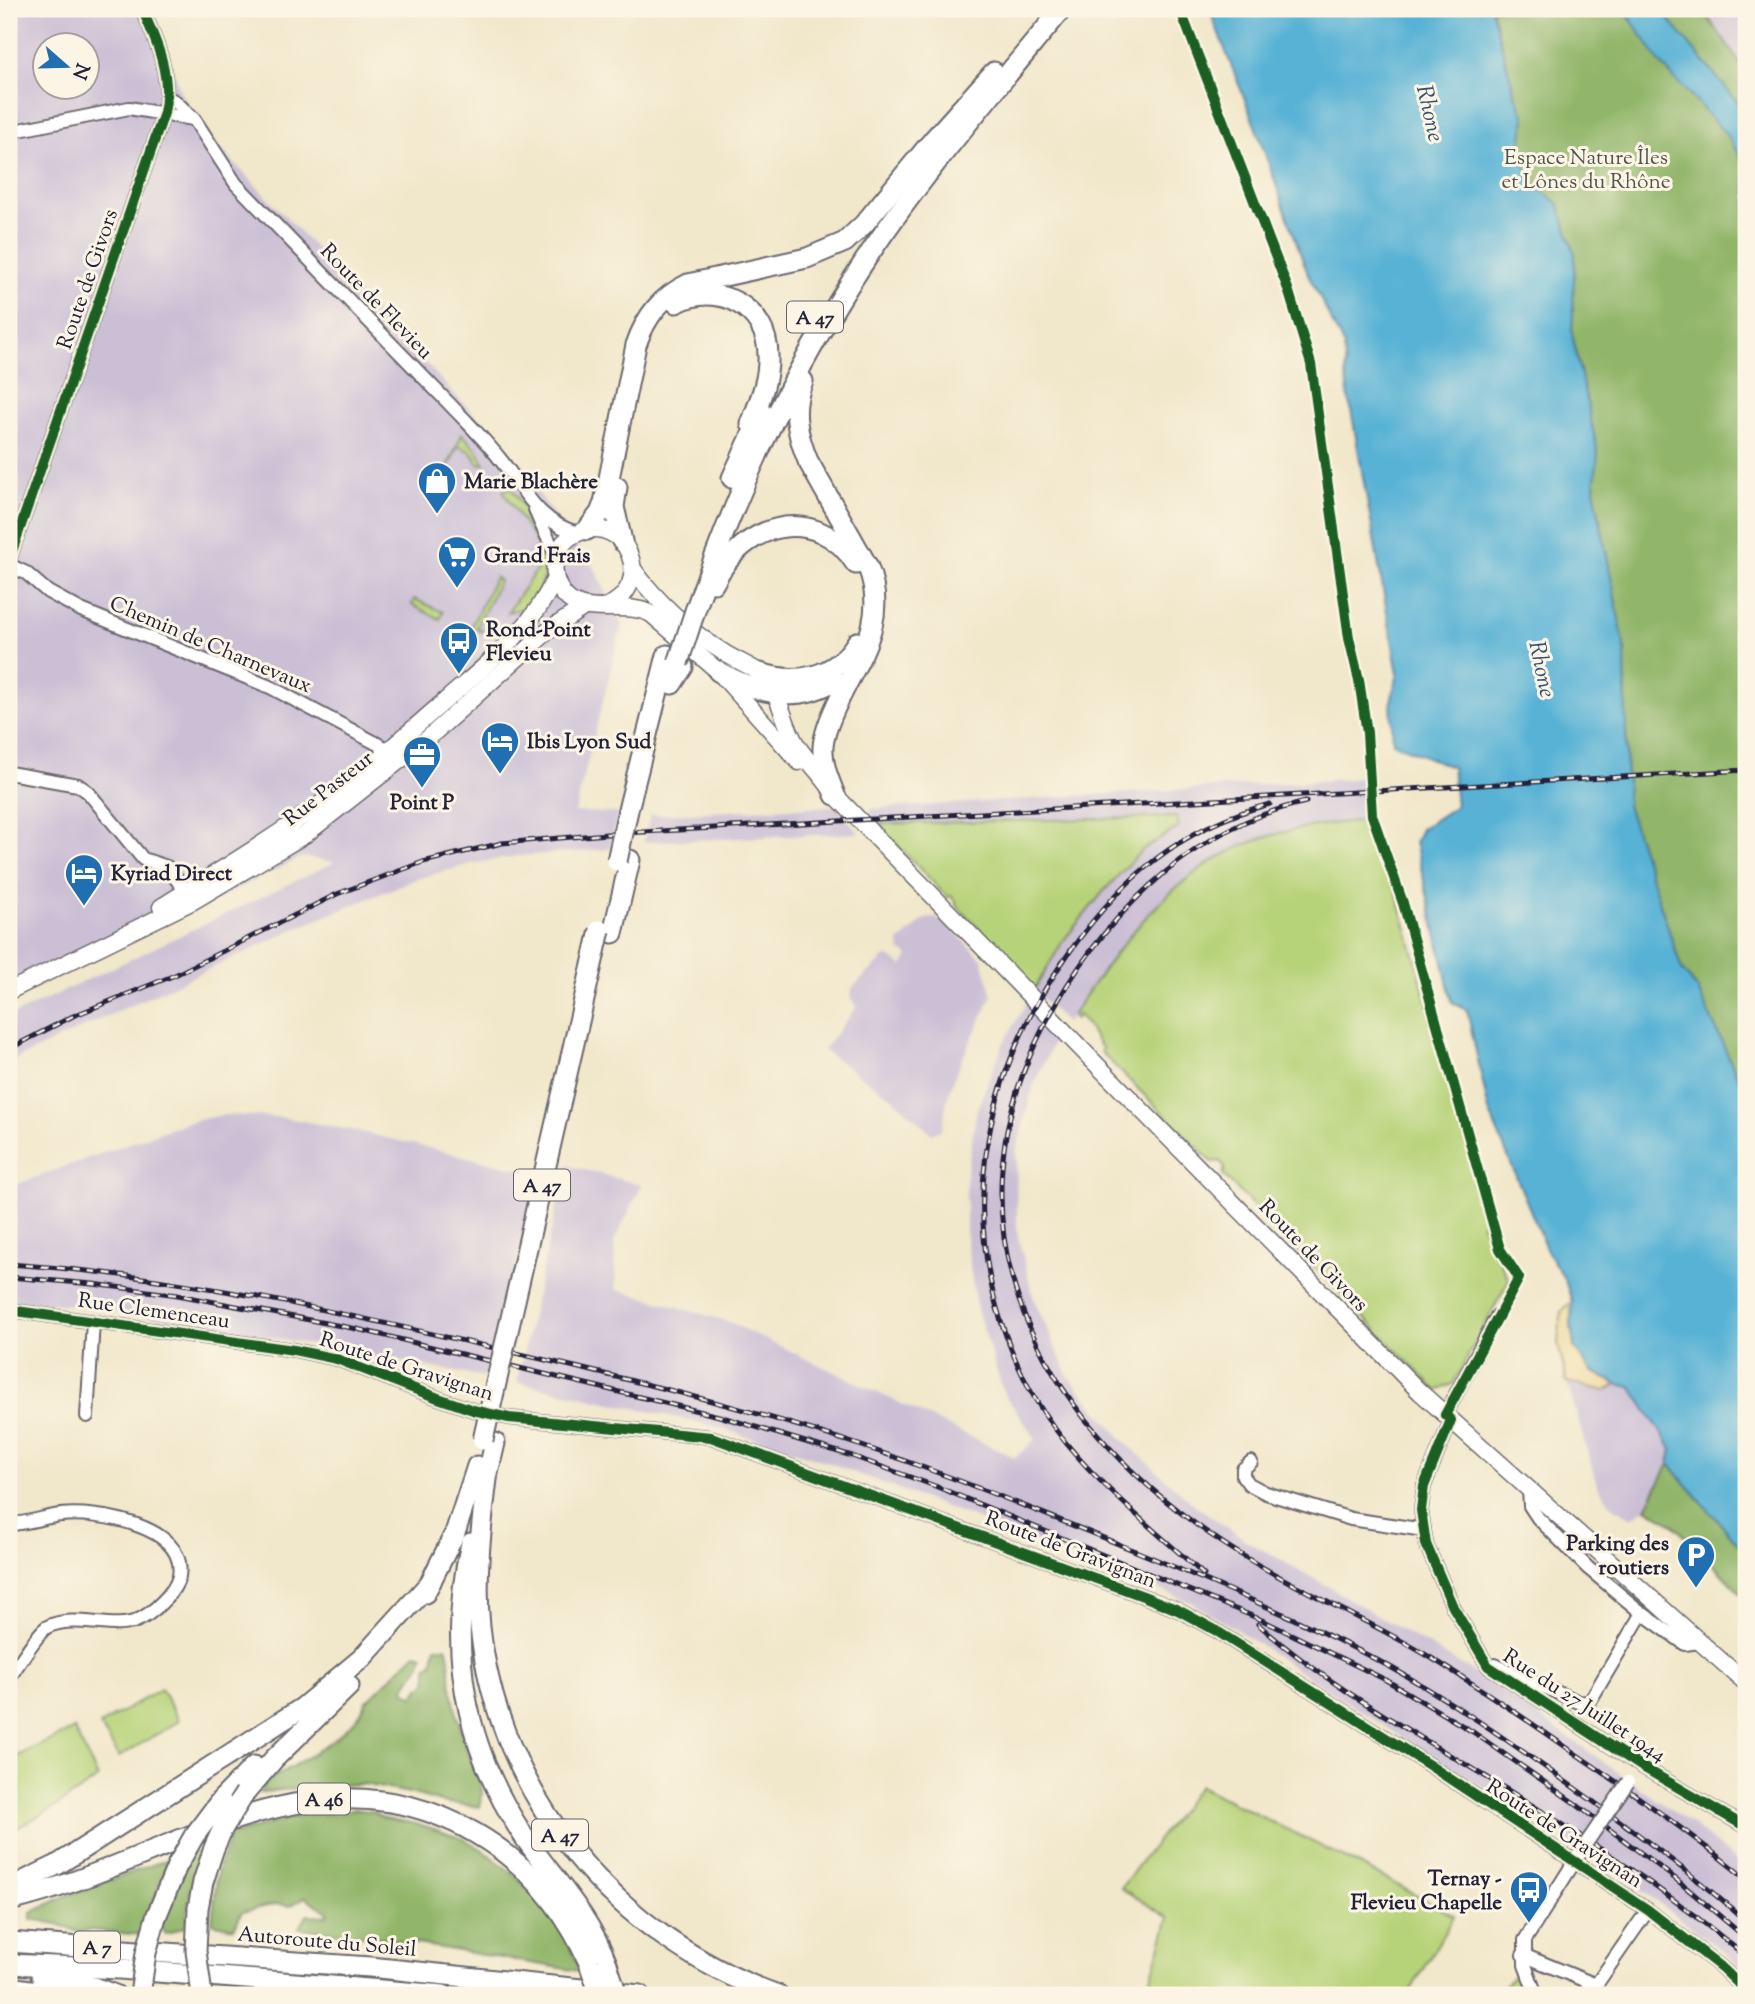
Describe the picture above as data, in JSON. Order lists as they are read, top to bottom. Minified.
{"streets":{"highway":["A 47","A 46","Autoroute du Soleil","A 7"],"main road":["Route de Givors","Rue Pasteur"],"street":["Route de Flevieu","Chemin de Charnevaux","Rue Clemenceau","Route de Gravignan","Rue du 27 Juillet 1944"]},"crossings":[["Route de Givors","Route de Flevieu"],["Route de Givors","Chemin de Charnevaux"],["Route de Givors","Rue du 27 Juillet 1944"],["Route de Flevieu","Rue Pasteur"],["A 47","A 46"],["Chemin de Charnevaux","Rue Pasteur"],["Rue Clemenceau","Route de Gravignan"]],"water":["Rhone"],"parks":["Espace Nature Îles et Lônes du Rhône"],"places":{"shop":["Marie Blachère"],"supermarket":["Grand Frais"],"bus stop":["Rond-Point Flevieu","Ternay - Flevieu Chapelle"],"hotel":["Ibis Lyon Sud","Kyriad Direct"],"office":["Point P"],"parking":["Parking des routiers"]},"north":"right"}
